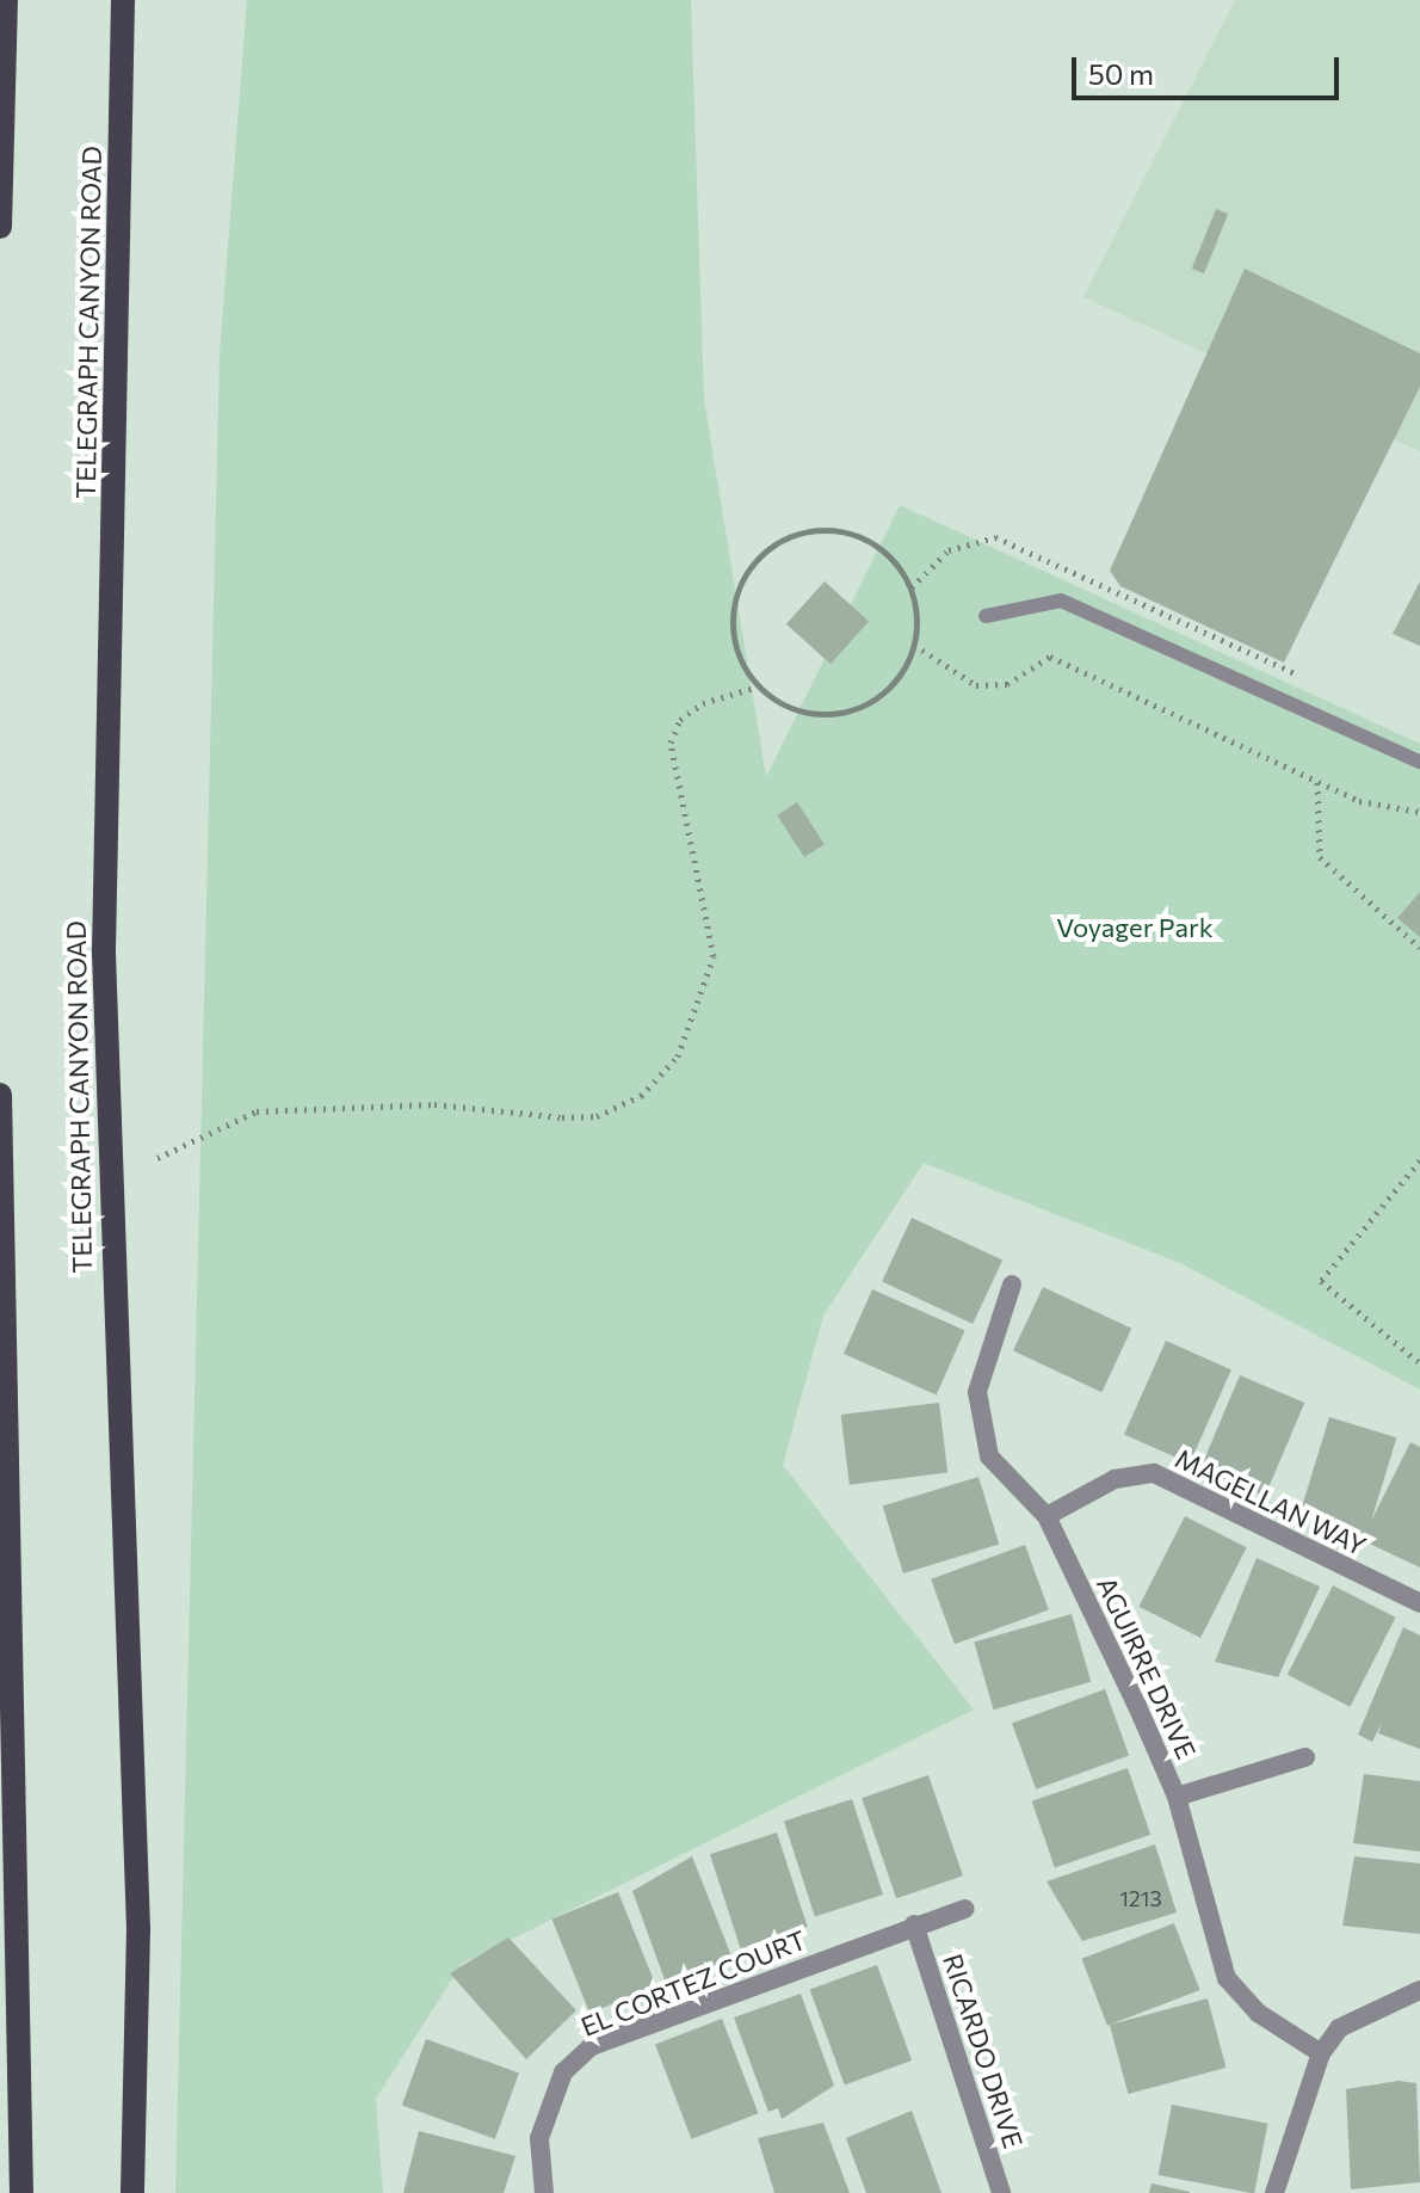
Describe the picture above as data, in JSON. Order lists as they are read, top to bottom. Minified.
{"streets":{"main road":["TELEGRAPH CANYON ROAD"],"street":["MAGELLAN WAY","AGUIRRE DRIVE","EL CORTEZ COURT","RICARDO DRIVE"]},"crossings":[["MAGELLAN WAY","AGUIRRE DRIVE"],["EL CORTEZ COURT","RICARDO DRIVE"]],"parks":["Voyager Park"],"house_numbers":["1213"],"scale_bar":"50 m"}
